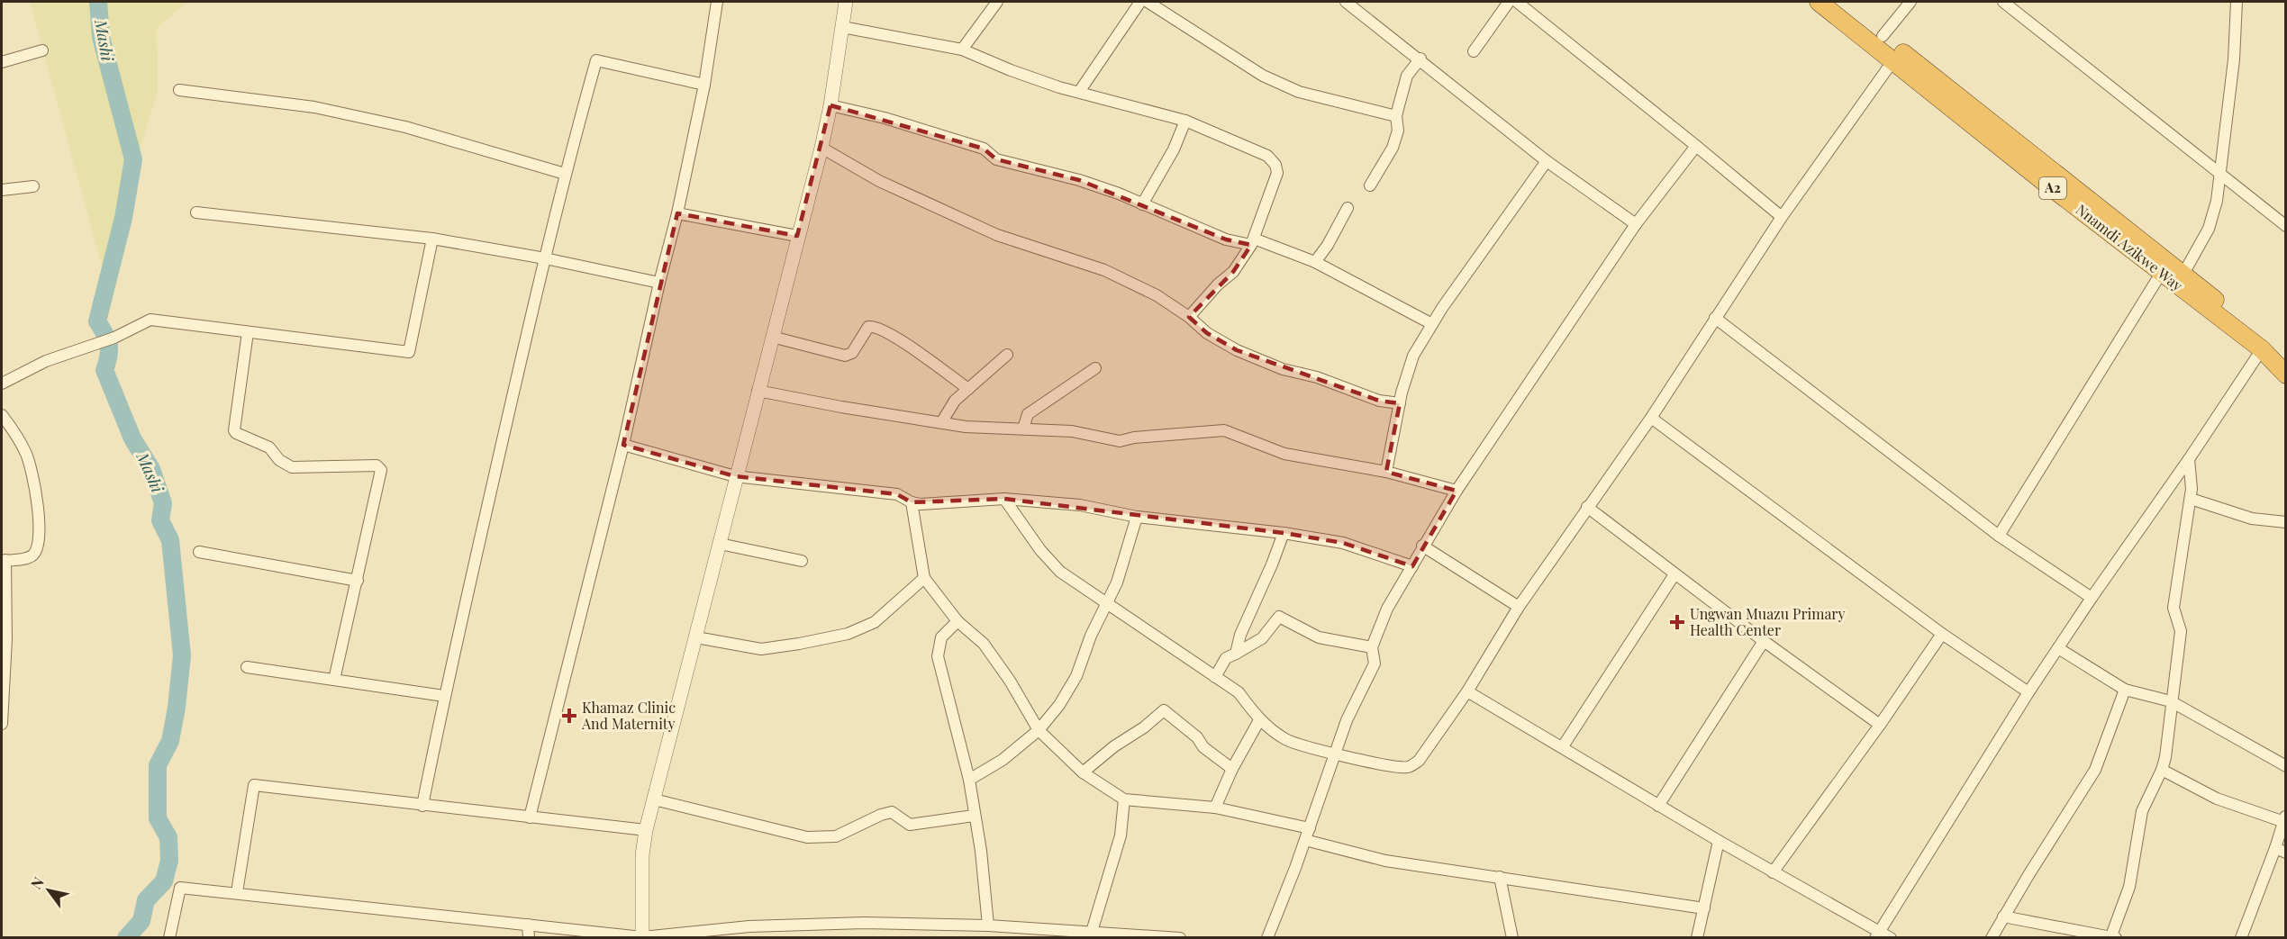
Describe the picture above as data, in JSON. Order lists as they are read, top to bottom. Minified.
{"streets":{"highway":["A2","Nnamdi Azikwe Way"]},"water":["Mashi"],"places":{"health":["Ungwan Muazu Primary Health Center","Khamaz Clinic And Maternity"]},"north":"top left"}
